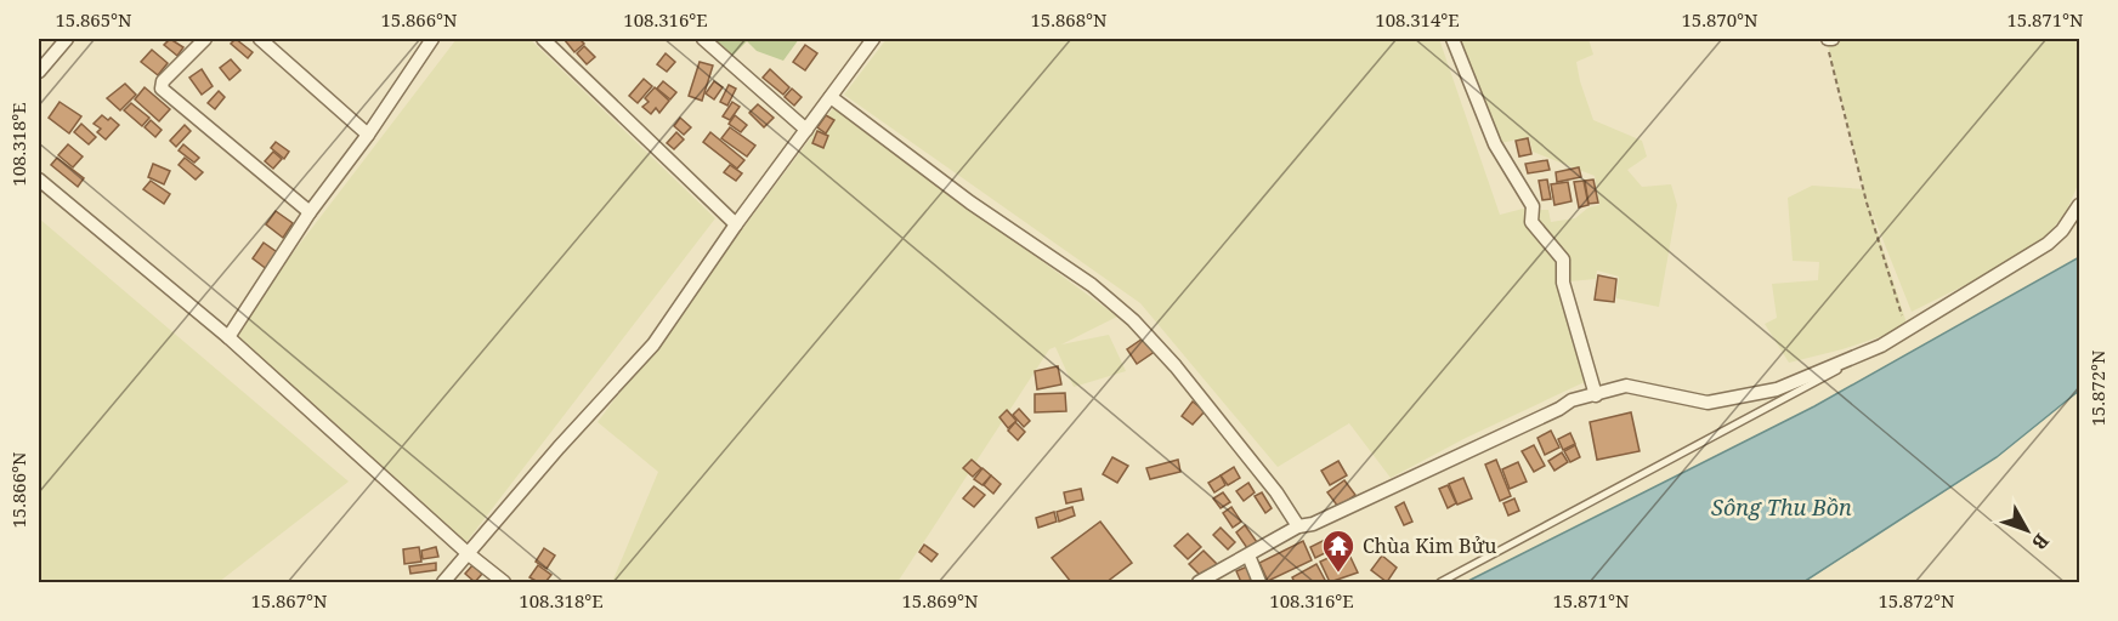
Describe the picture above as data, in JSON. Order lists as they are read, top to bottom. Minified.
{"water":["Sông Thu Bồn"],"places":{"temple":["Chùa Kim Bửu"]},"north":"bottom right","coordinates":["15.865°N","15.866°N","108.316°E","15.868°N","108.314°E","15.870°N","15.871°N","108.318°E","15.872°N","15.867°N","15.869°N"]}
